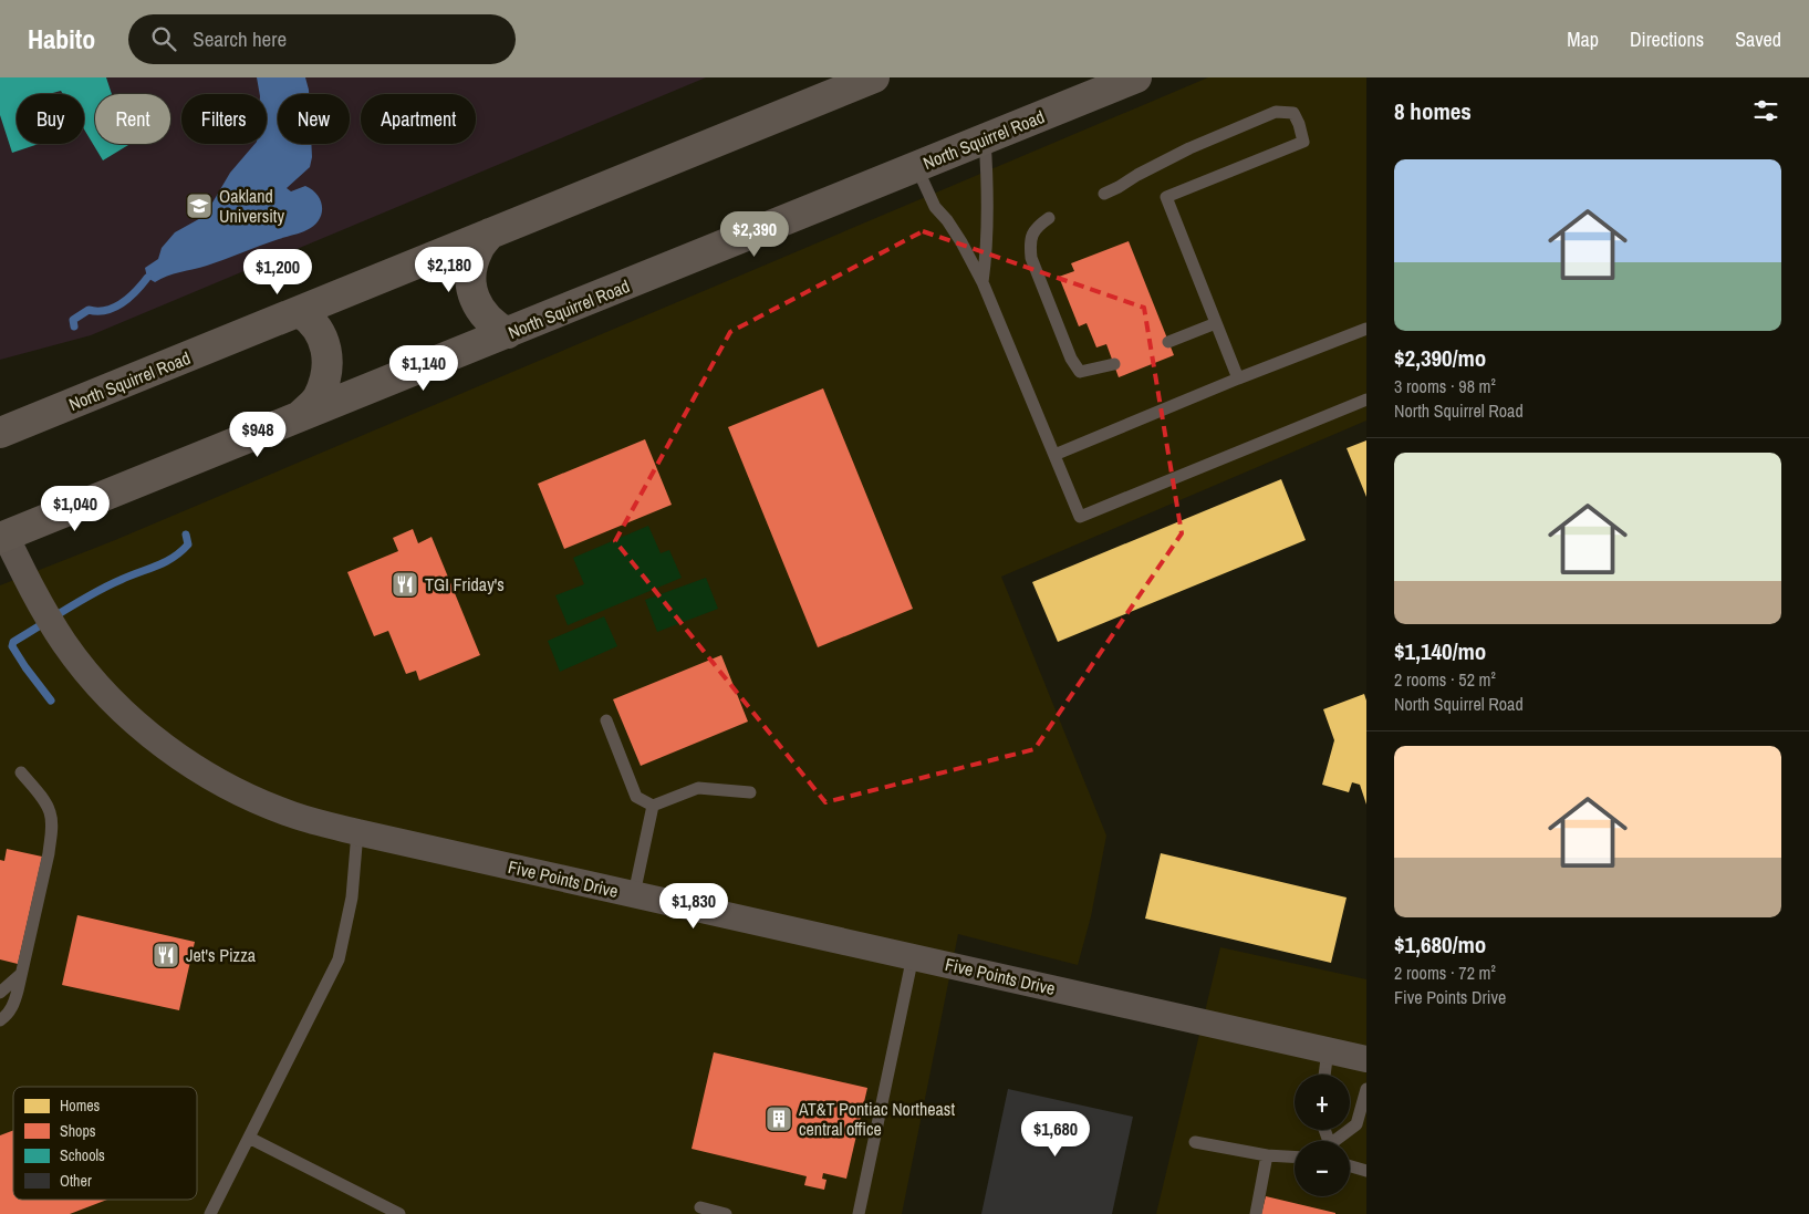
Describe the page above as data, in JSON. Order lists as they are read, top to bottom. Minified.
{"streets":{"main road":["North Squirrel Road"],"street":["Five Points Drive"]},"crossings":[["North Squirrel Road","Five Points Drive"]],"places":{"school or university":["Oakland University"],"restaurant":["TGI Friday's","Jet's Pizza"],"building":["AT&T Pontiac Northeast central office"]},"legend":["Homes","Shops","Schools","Other"],"page":{"header":"Habito","search":"Search here","nav":["Map","Directions","Saved"],"heading":"8 homes","chip":["Buy","Rent","Filters","New","Apartment"],"list":[{"name":"$2,390/mo","note":"3 rooms · 98 m² · North Squirrel Road"},{"name":"$1,140/mo","note":"2 rooms · 52 m² · North Squirrel Road"},{"name":"$1,680/mo","note":"2 rooms · 72 m² · Five Points Drive"}],"price":["$2,390","$2,180","$1,200","$1,140","$948","$1,040","$1,830","$1,680"],"map_buttons":["+","−"]}}
